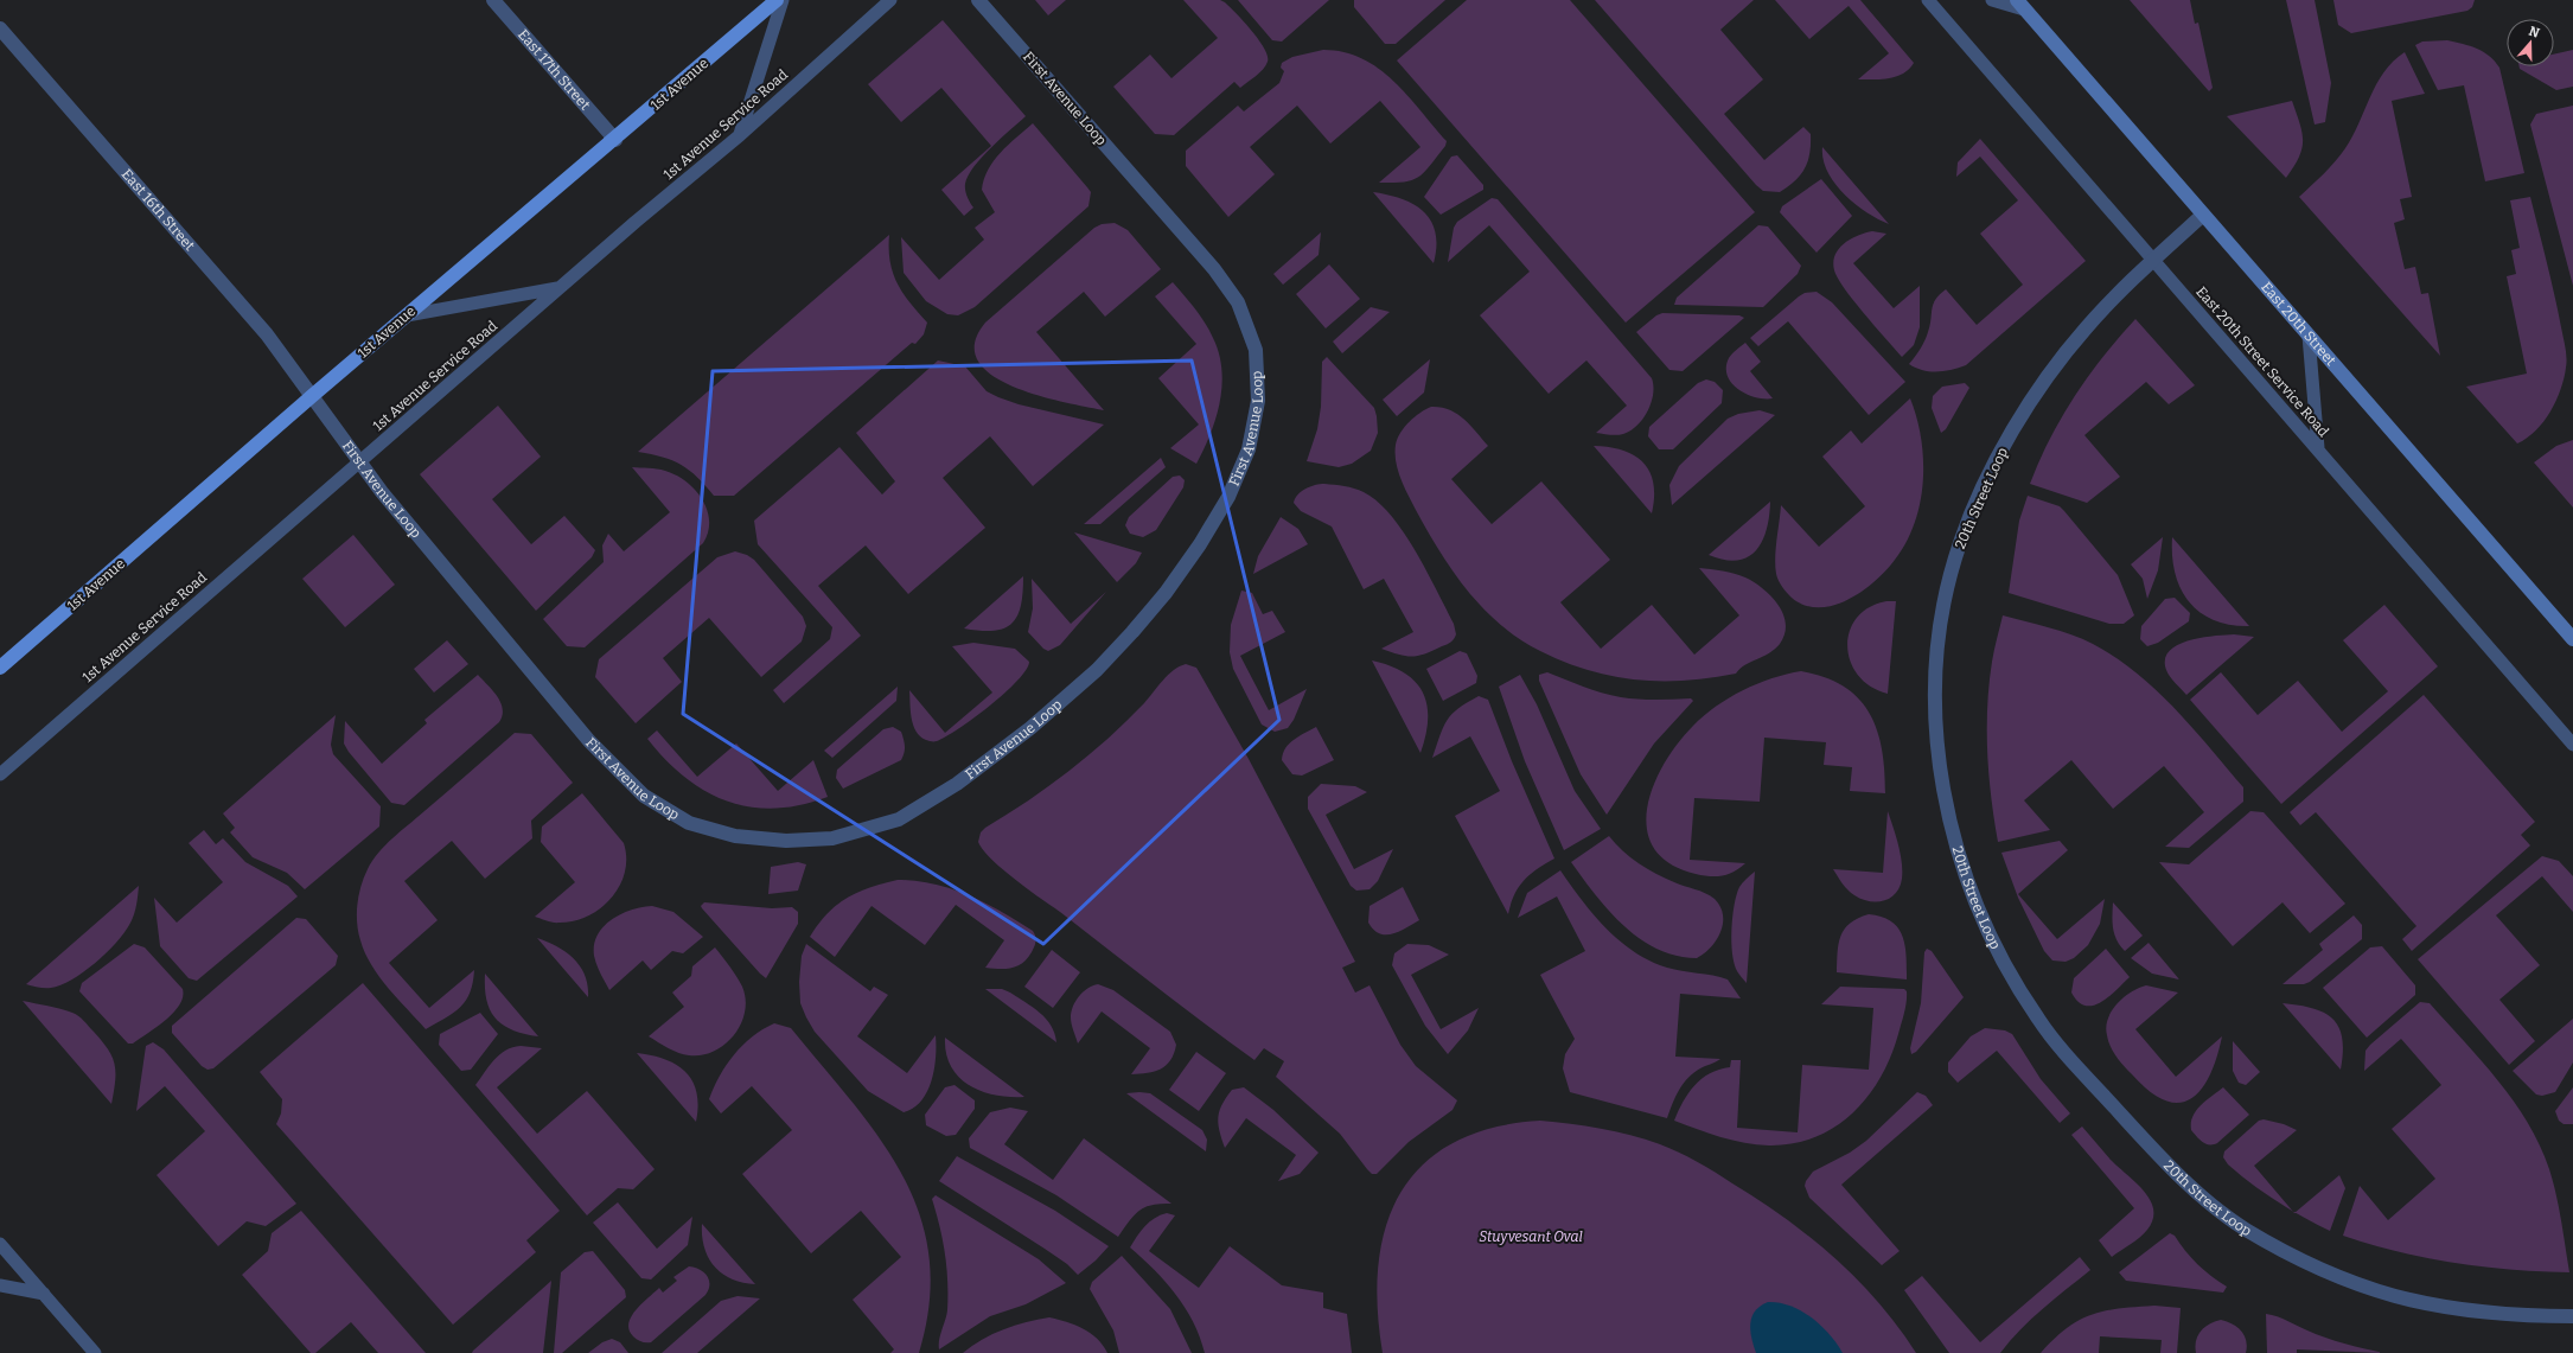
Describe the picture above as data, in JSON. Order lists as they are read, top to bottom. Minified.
{"streets":{"main road":["1st Avenue"],"street":["East 17th Street","First Avenue Loop","East 16th Street","East 20th Street","20th Street Loop"],"lane":["1st Avenue Service Road","East 20th Street Service Road"]},"crossings":[["East 17th Street","1st Avenue"],["1st Avenue","First Avenue Loop"],["1st Avenue","East 16th Street"],["First Avenue Loop","1st Avenue Service Road"],["First Avenue Loop","East 16th Street"],["East 20th Street","20th Street Loop"],["East 20th Street Service Road","20th Street Loop"]],"parks":["Stuyvesant Oval"],"north":"top"}
